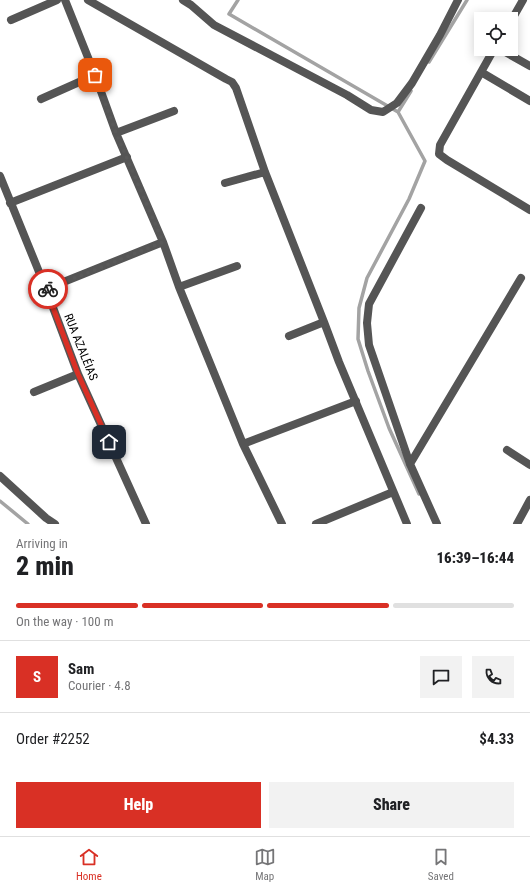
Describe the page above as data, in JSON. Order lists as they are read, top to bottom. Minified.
{"streets":{"street":["RUA AZALÉIAS"]},"page":{"heading":["2 min","Arriving in","16:39–16:44"],"panel":["Sam","Courier · 4.8","Order #2252","$4.33"],"bar":"On the way · 100 m","round":"S","buttons":["Help","Share"],"tabs":["Home","Map","Saved"]}}
